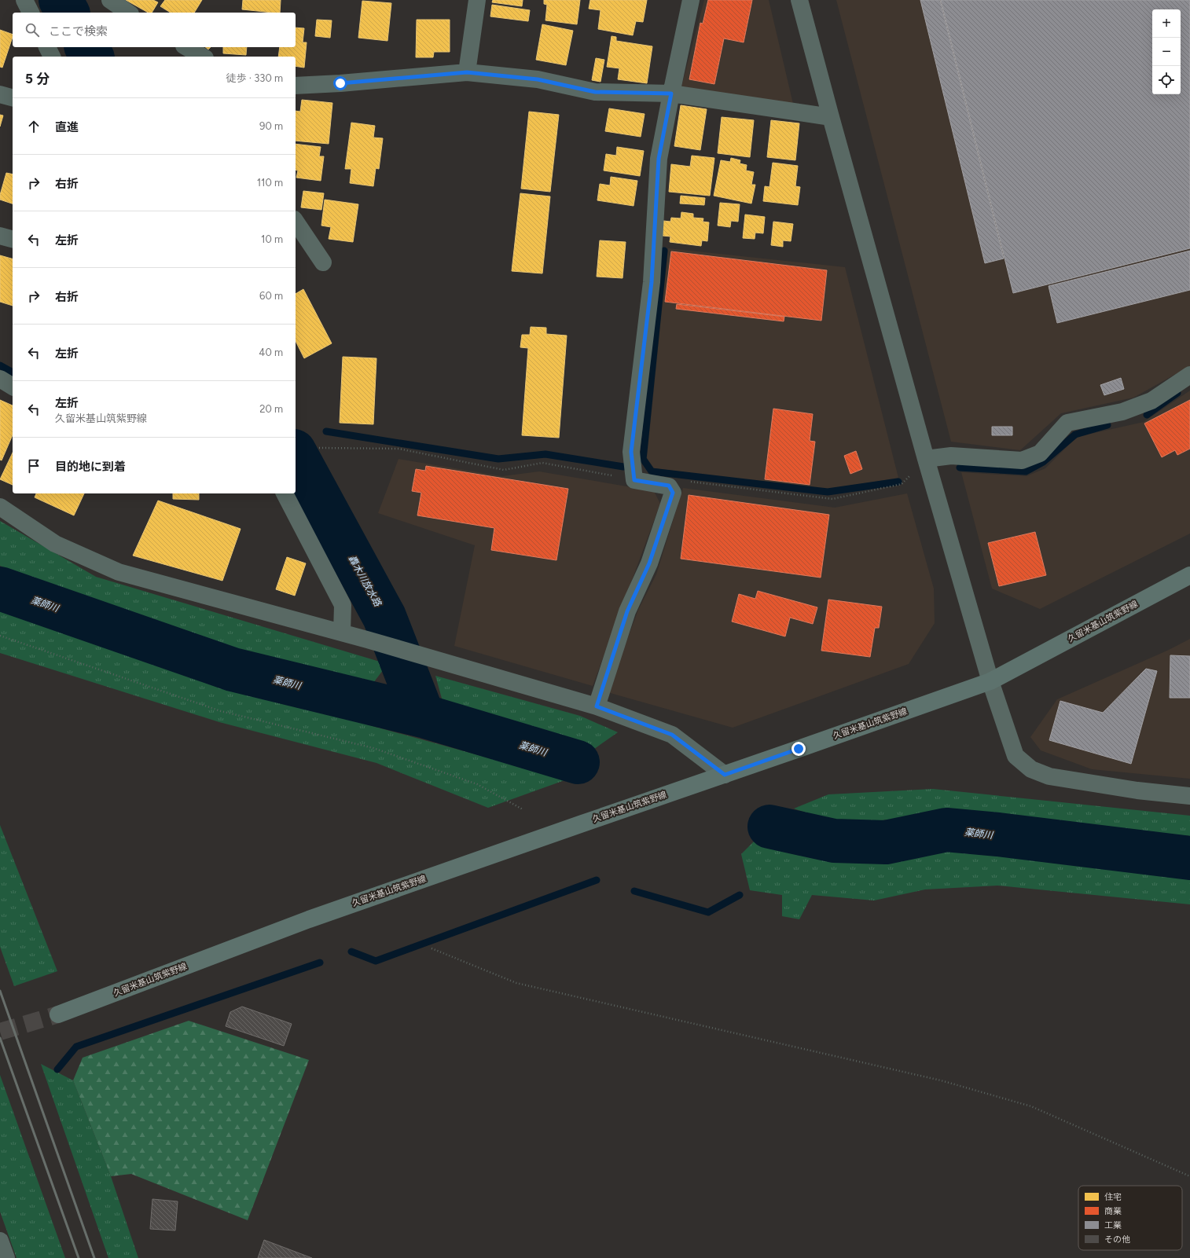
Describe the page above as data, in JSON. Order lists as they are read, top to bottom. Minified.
{"streets":{"main road":["久留米基山筑紫野線"]},"water":["轟木川放水路","薬師川"],"legend":["住宅","商業","工業","その他"],"page":{"map_buttons":["+","−"],"search":"ここで検索","heading":["5 分","徒歩 · 330 m"],"list":[["直進","90 m"],["右折","110 m"],["左折","10 m"],["右折","60 m"],["左折","40 m"],["左折","久留米基山筑紫野線","20 m"],"目的地に到着"]}}
